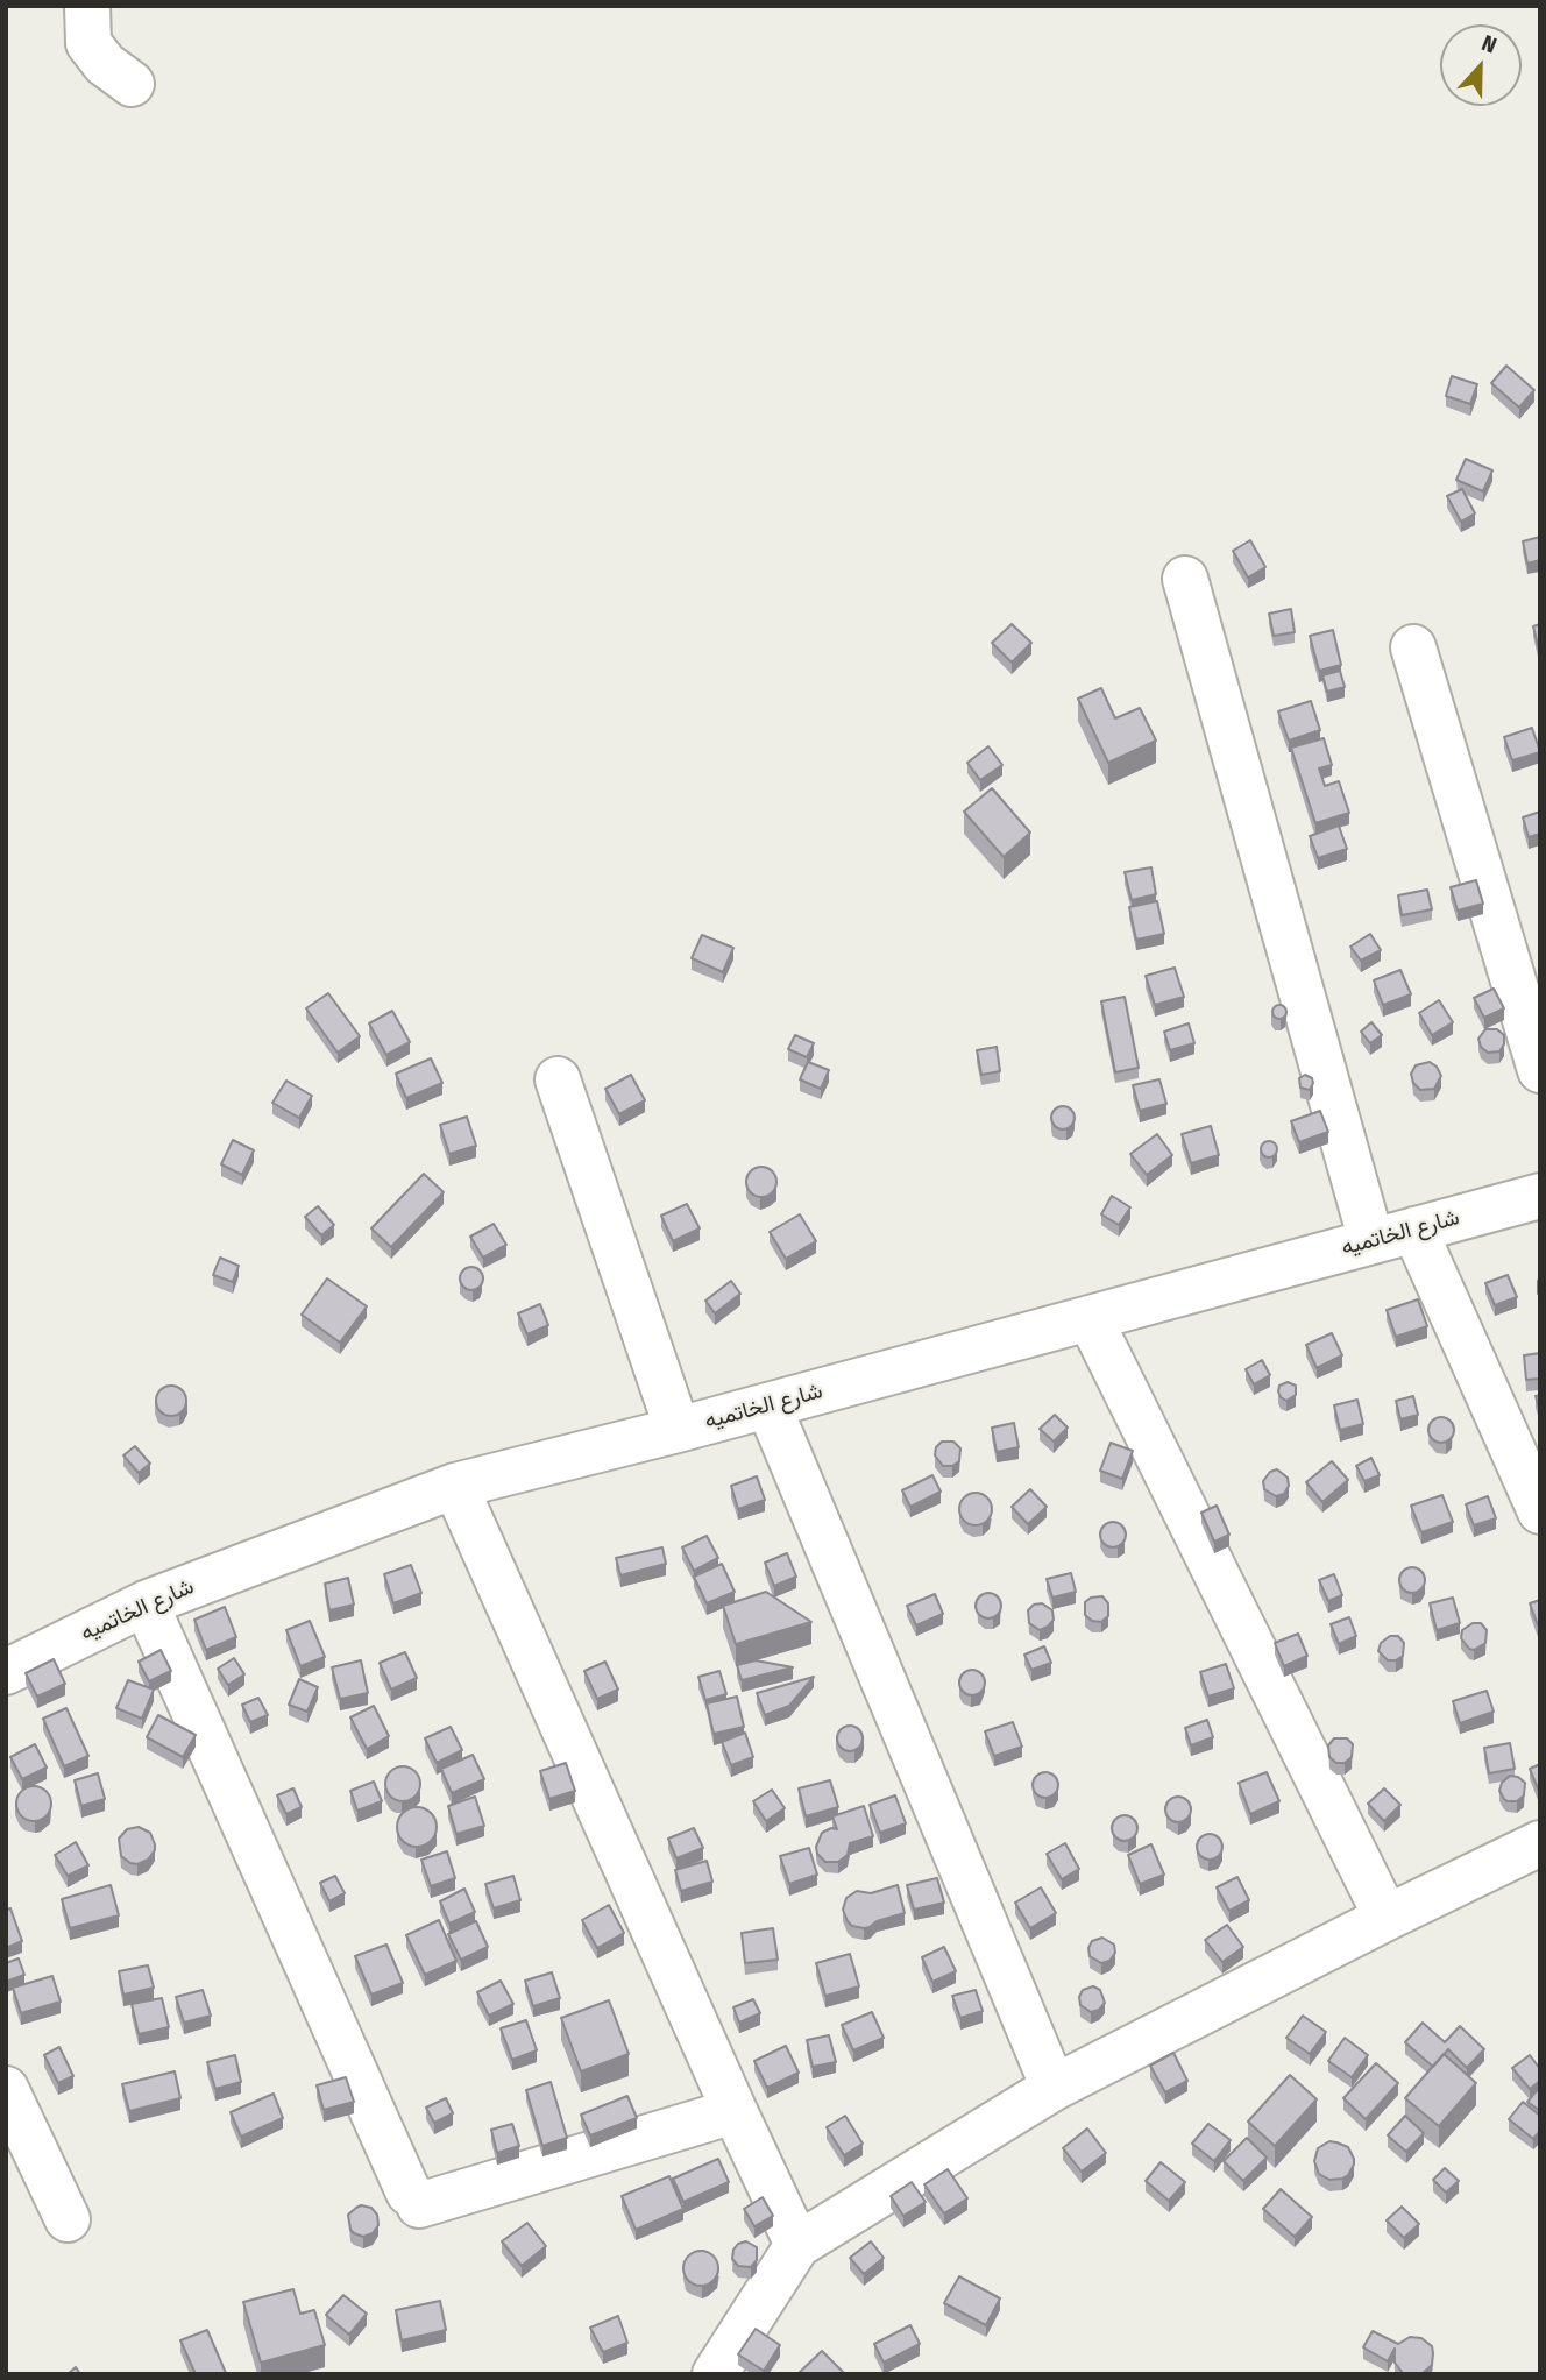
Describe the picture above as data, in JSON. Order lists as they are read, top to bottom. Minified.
{"streets":{"street":["شارع الخاتميه"]},"north":"top"}
